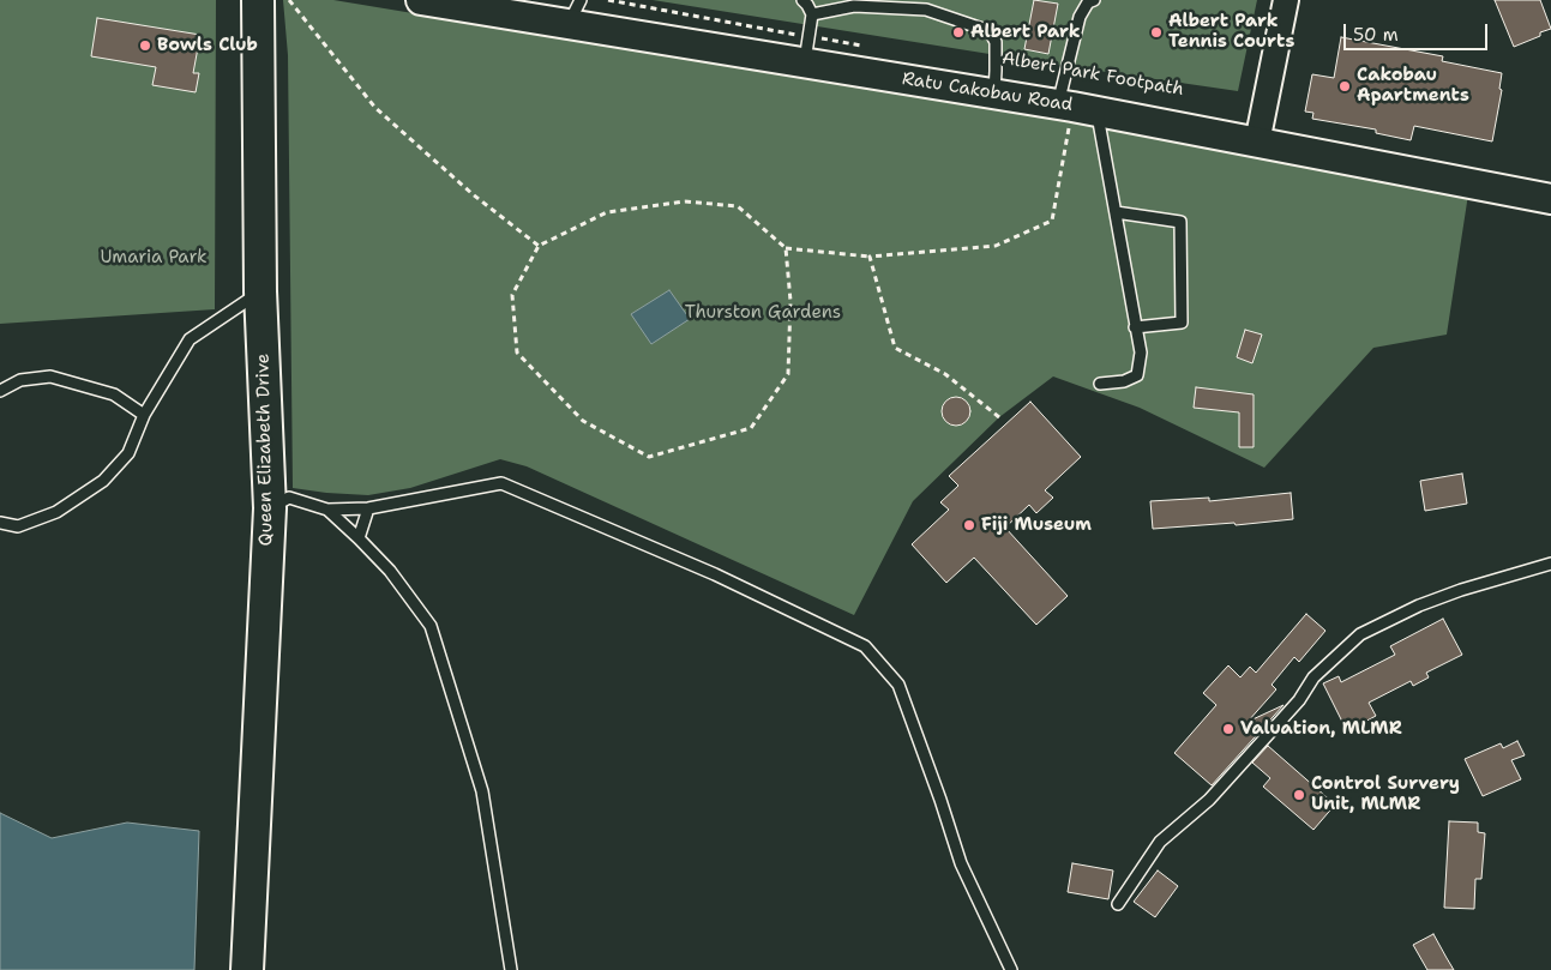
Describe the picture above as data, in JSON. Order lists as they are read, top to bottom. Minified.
{"streets":{"main road":["Ratu Cakobau Road","Queen Elizabeth Drive"]},"parks":["Umaria Park","Thurston Gardens"],"places":["Albert Park","Albert Park Tennis Courts","Bowls Club","Cakobau Apartments","Fiji Museum","Valuation, MLMR","Control Survery Unit, MLMR"],"scale_bar":"50 m"}
